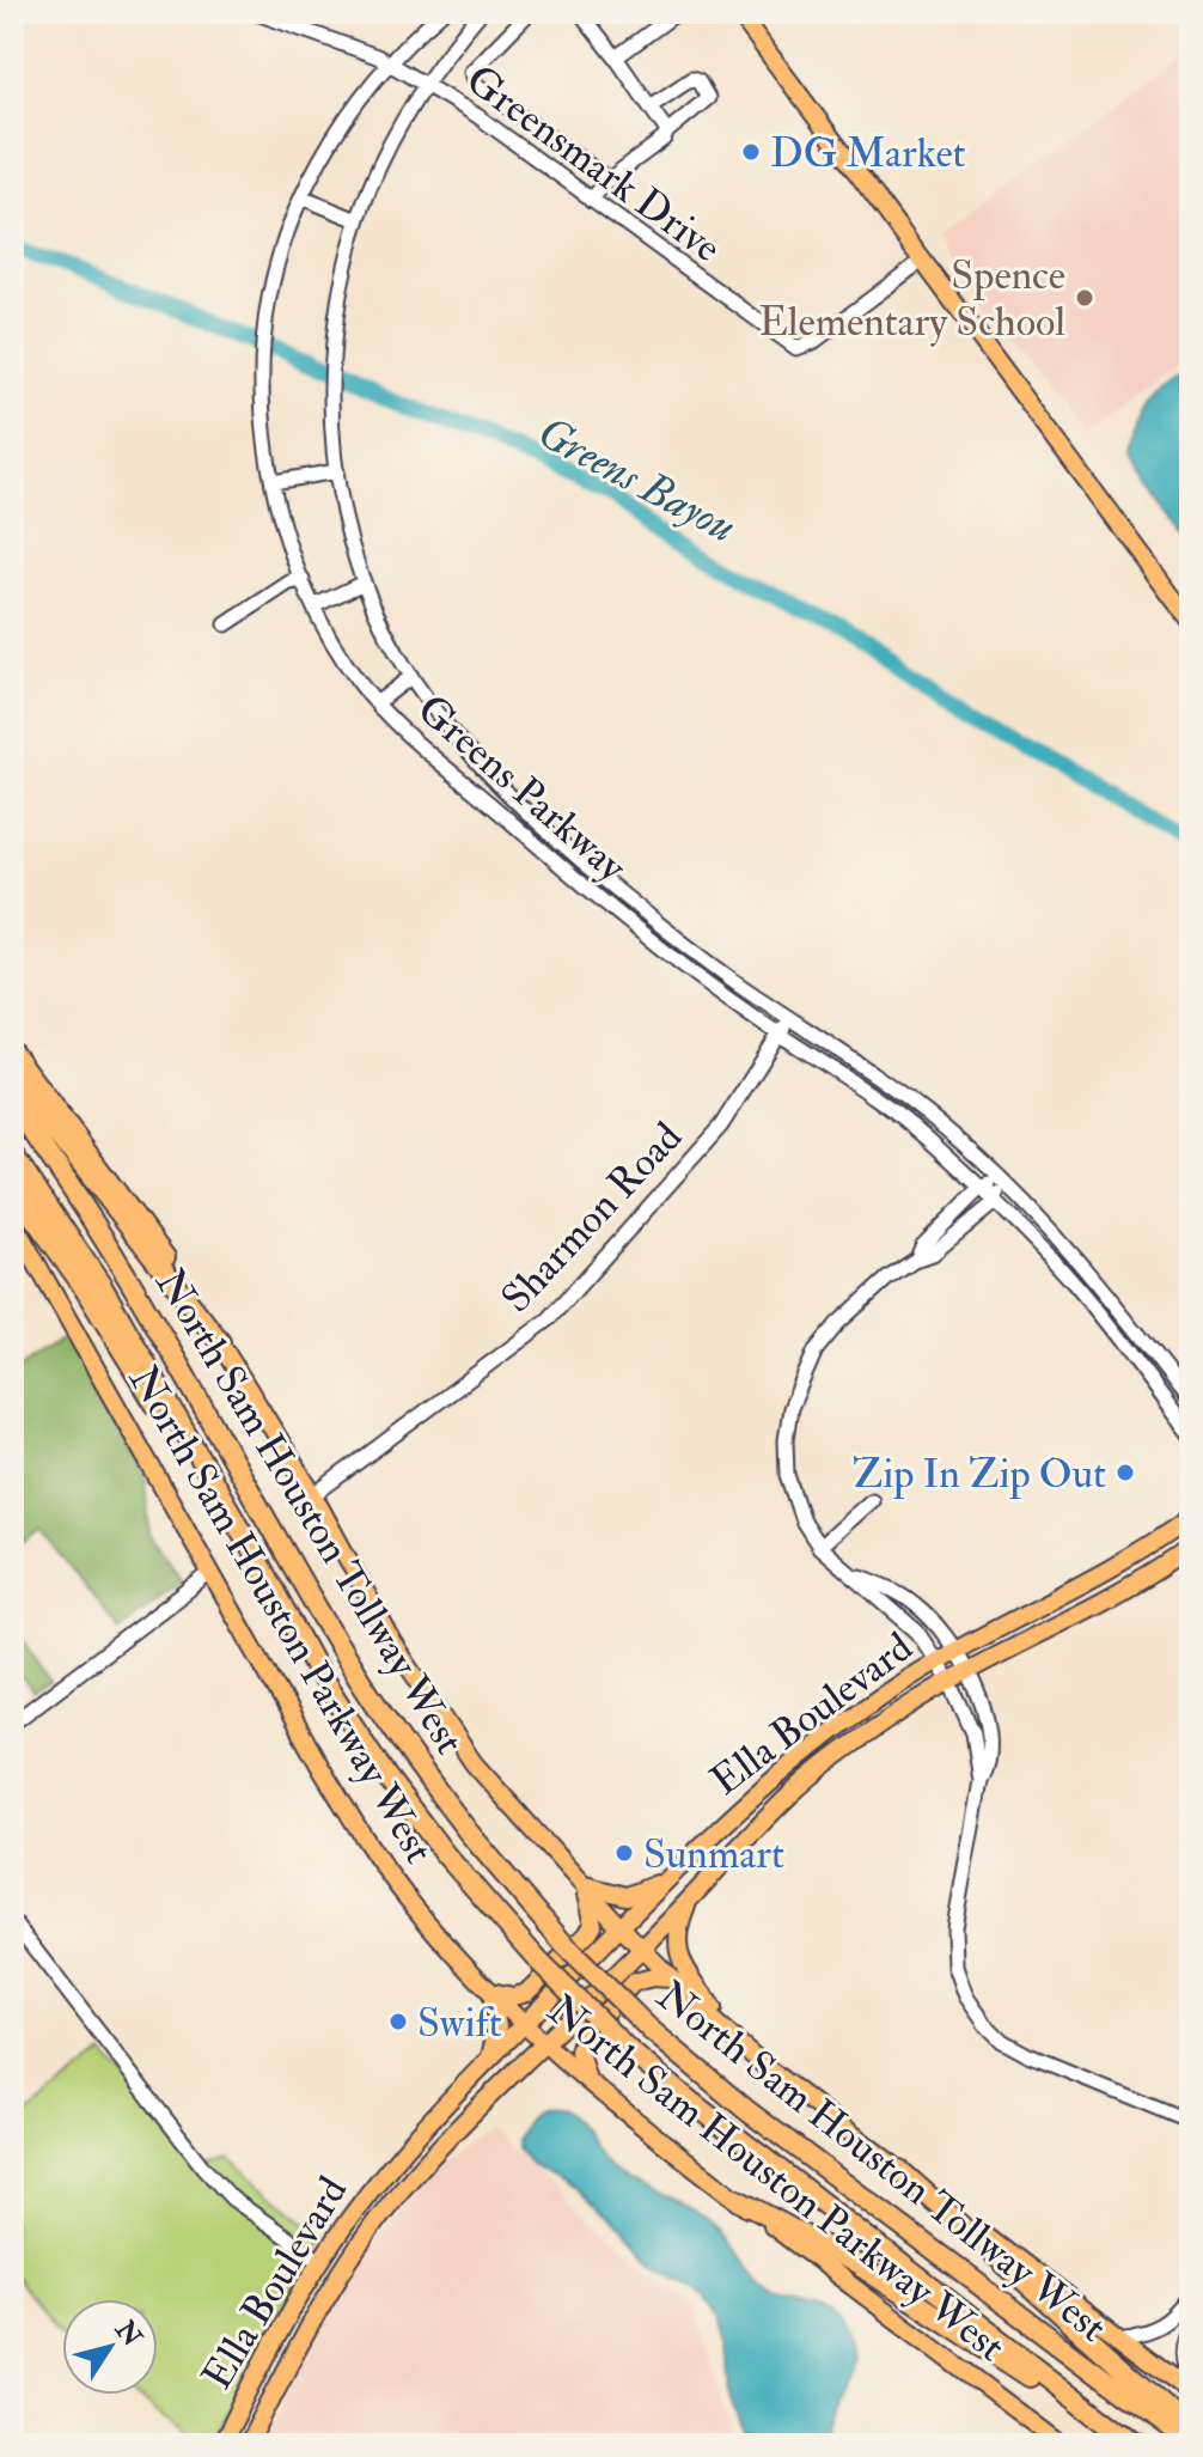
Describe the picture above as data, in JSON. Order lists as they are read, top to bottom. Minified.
{"streets":{"highway":["North Sam Houston Tollway West","North Sam Houston Parkway West"],"main road":["Ella Boulevard"],"street":["Greensmark Drive","Greens Parkway","Sharmon Road"]},"crossings":[["Greensmark Drive","Greens Parkway"],["Greens Parkway","Sharmon Road"],["Sharmon Road","North Sam Houston Parkway West"],["North Sam Houston Tollway West","North Sam Houston Parkway West"],["North Sam Houston Parkway West","Ella Boulevard"]],"water":["Greens Bayou"],"places":["DG Market","Spence Elementary School","Zip In Zip Out","Sunmart","Swift"],"north":"top right"}
